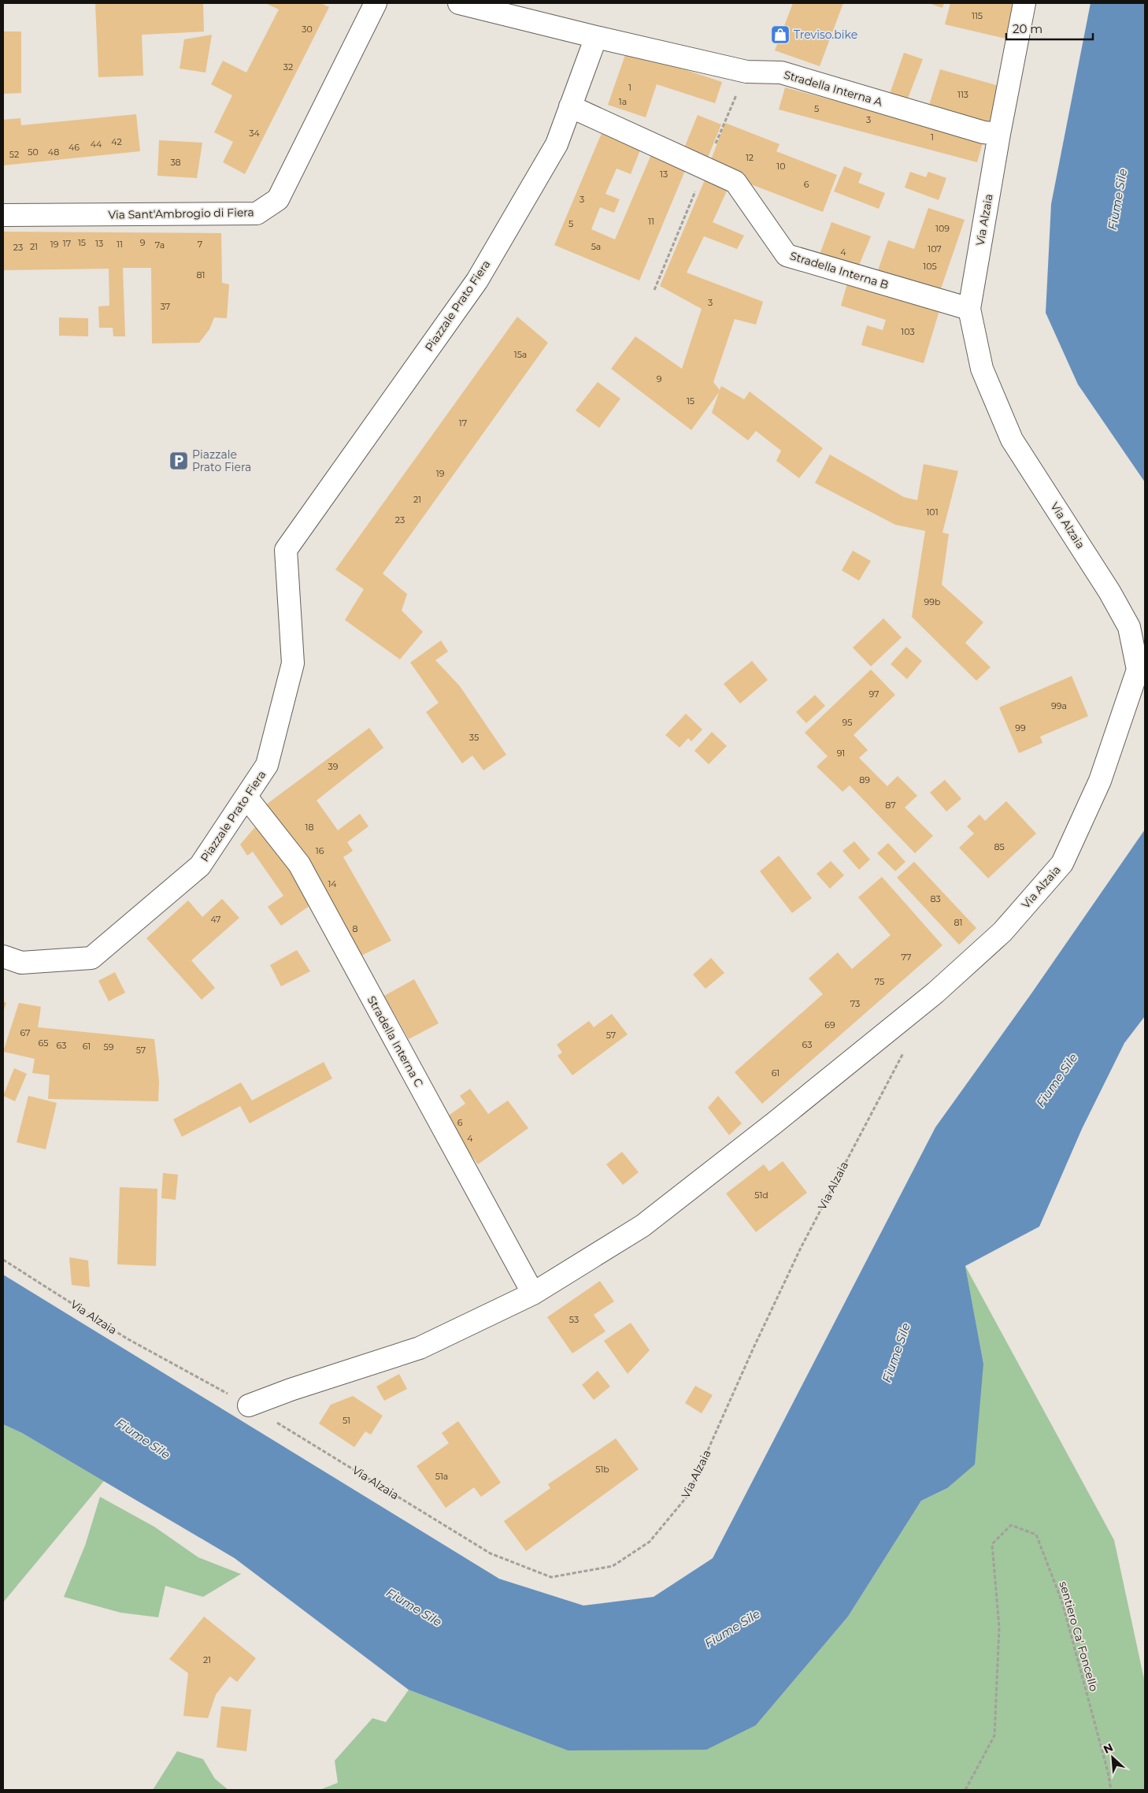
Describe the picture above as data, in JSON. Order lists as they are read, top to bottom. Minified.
{"streets":{"street":["Stradella Interna A","Via Sant'Ambrogio di Fiera","Via Alzaia","Stradella Interna B","Piazzale Prato Fiera","Stradella Interna C"],"path":["sentiero Ca' Foncello"]},"crossings":[["Stradella Interna A","Via Alzaia"],["Stradella Interna A","Piazzale Prato Fiera"],["Via Alzaia","Stradella Interna B"],["Via Alzaia","Stradella Interna C"],["Stradella Interna B","Piazzale Prato Fiera"],["Piazzale Prato Fiera","Stradella Interna C"]],"water":["Fiume Sile"],"places":{"shop":["Treviso.bike"],"parking":["Piazzale Prato Fiera"]},"house_numbers":["115","30","32","1","113","1a","5","3","34","1","42","44","46","50","48","52","12","38","10","13","6","3","11","5","109","15","9","17","13","19","11","7","7a","21","5a","23","107","4","105","81","3","37","103","15a","9","15","17","19","21","101","23","99b","97","99a","95","99","35","91","39","89","87","18","85","16","14","83","47","81","8","77","75","73","69","67","57","65","63","63","61","59","57","61","6","4","51d","53","51","51b","51a","21"],"scale_bar":"20 m","north":"top left"}
